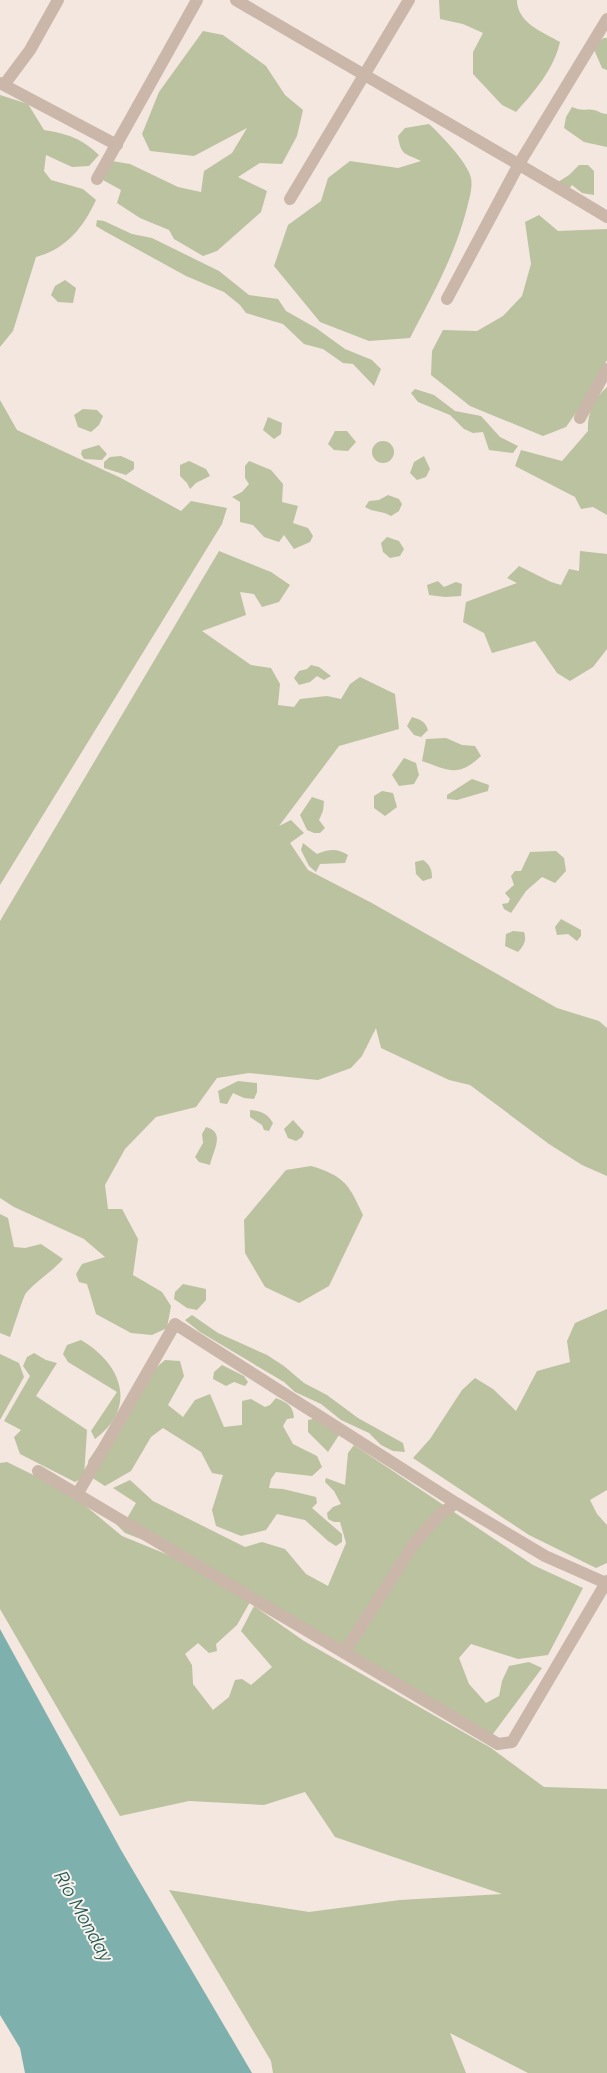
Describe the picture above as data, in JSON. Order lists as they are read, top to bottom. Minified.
{"water":["Río Monday"]}
